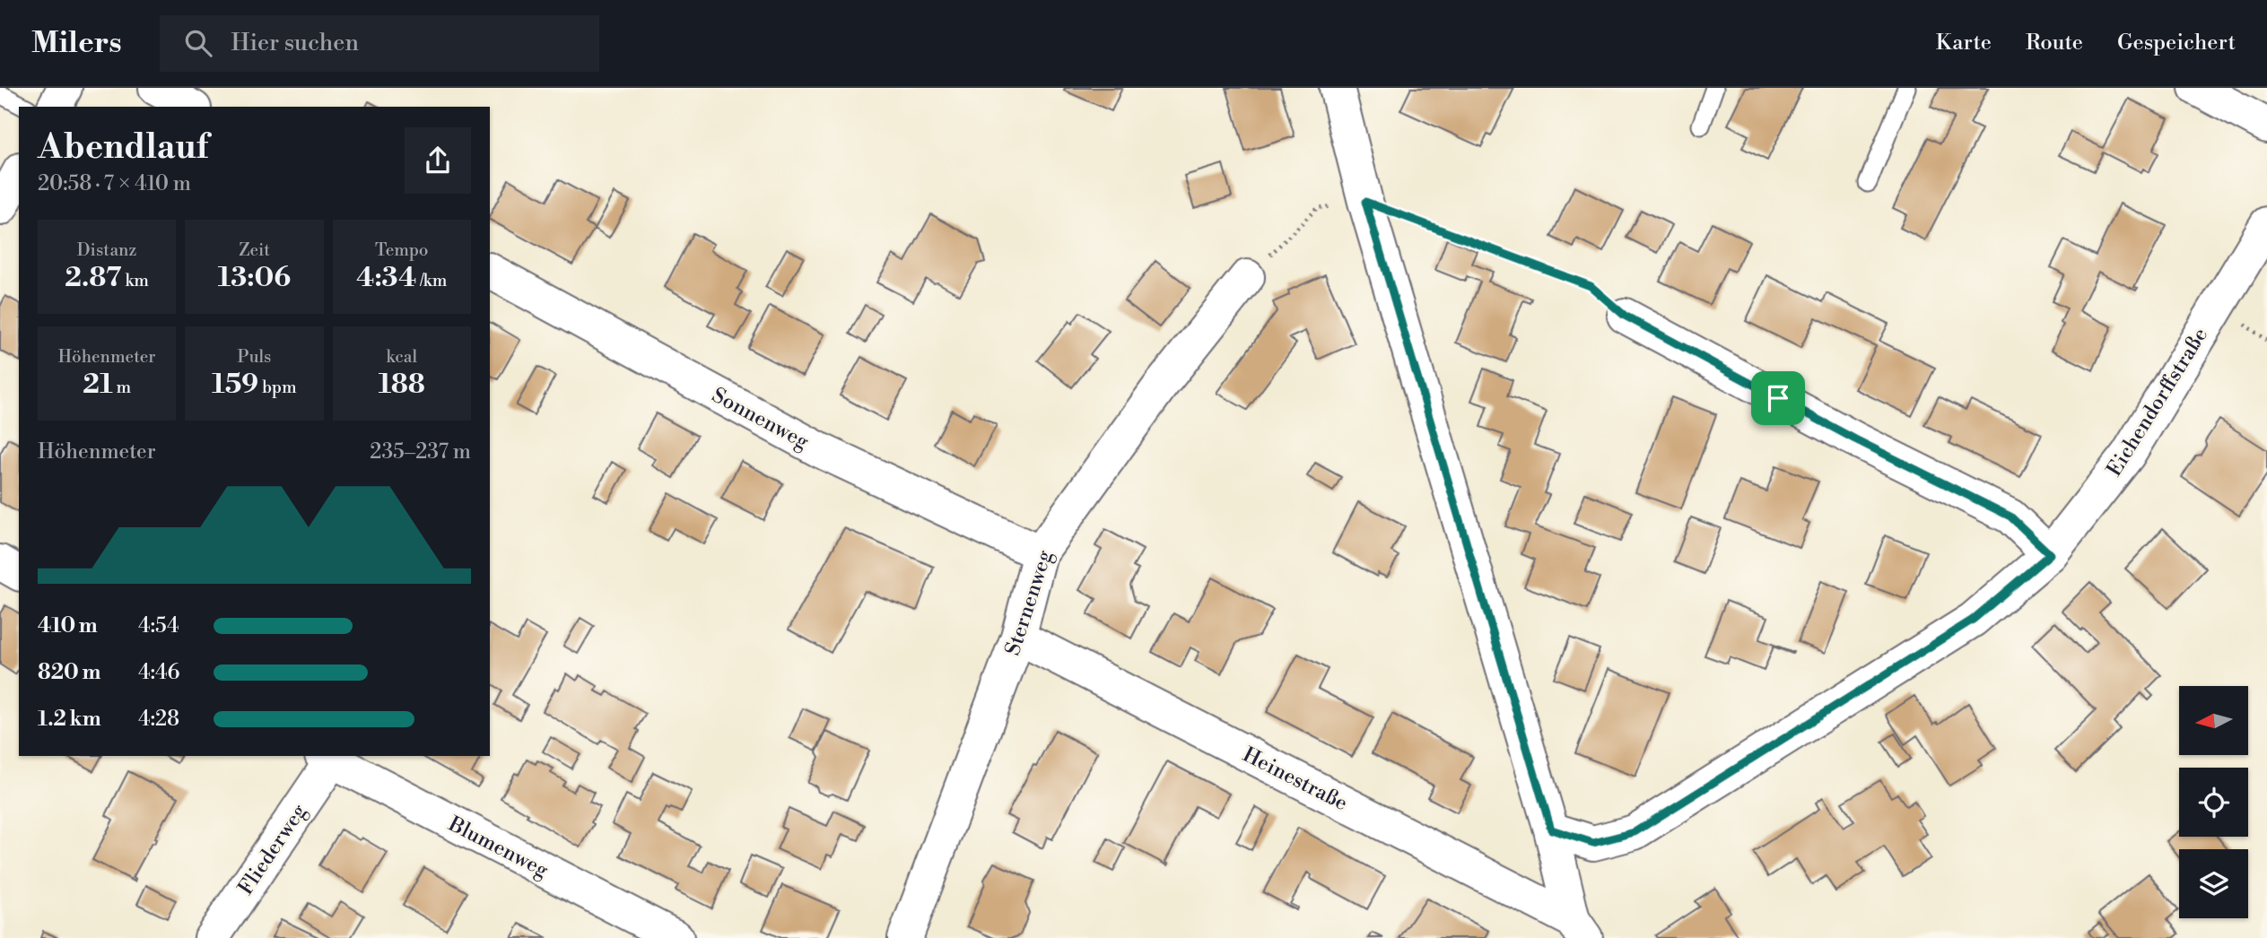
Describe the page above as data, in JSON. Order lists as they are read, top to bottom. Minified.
{"streets":{"street":["Eichendorffstraße","Sonnenweg","Sternenweg","Heinestraße","Blumenweg","Fliederweg"]},"crossings":[["Sonnenweg","Sternenweg"],["Sternenweg","Heinestraße"],["Blumenweg","Fliederweg"]],"north":"left","page":{"header":"Milers","search":"Hier suchen","nav":["Karte","Route","Gespeichert"],"heading":["Abendlauf","20:58 · 7 × 410 m"],"stats":[["Distanz","2.87 km"],["Zeit","13:06"],["Tempo","4:34 /km"],["Höhenmeter","21 m"],["Puls","159 bpm"],["kcal","188"]],"chart":["Höhenmeter","235–237 m"],"list":[{"name":"410 m","note":"4:54"},{"name":"820 m","note":"4:46"},{"name":"1.2 km","note":"4:28"}]}}
